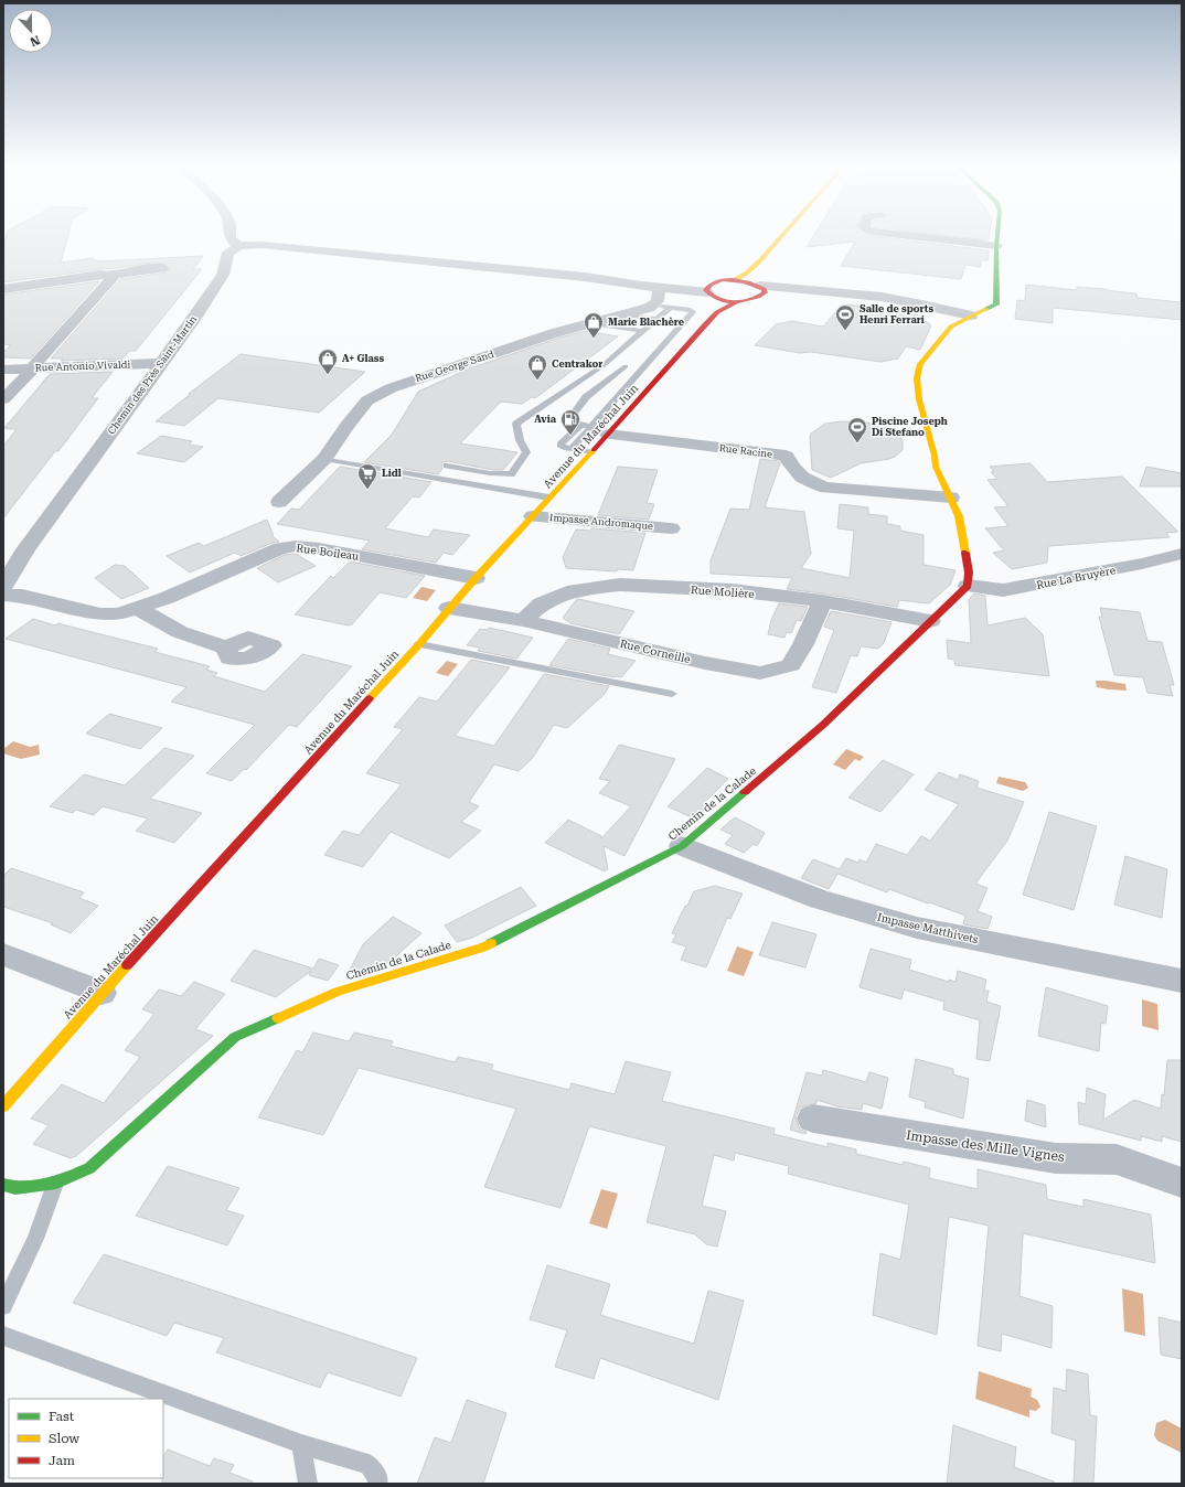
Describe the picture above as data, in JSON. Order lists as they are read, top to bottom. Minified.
{"streets":{"main road":["Avenue du Maréchal Juin","Chemin de la Calade"],"street":["Rue Antonio Vivaldi","Rue George Sand","Chemin des Prés Saint-Martin","Rue Racine","Impasse Andromaque","Rue Boileau","Rue La Bruyère","Rue Molière","Rue Corneille","Impasse Matthivets","Impasse des Mille Vignes"]},"crossings":[["Rue Antonio Vivaldi","Chemin des Prés Saint-Martin"],["Avenue du Maréchal Juin","Rue Racine"],["Avenue du Maréchal Juin","Impasse Andromaque"],["Avenue du Maréchal Juin","Rue Boileau"],["Avenue du Maréchal Juin","Rue Corneille"],["Rue La Bruyère","Chemin de la Calade"],["Rue Molière","Rue Corneille"],["Rue Molière","Chemin de la Calade"],["Chemin de la Calade","Impasse Matthivets"]],"places":{"sports":["Salle de sports Henri Ferrari","Piscine Joseph Di Stefano"],"shop":["Marie Blachère","A+ Glass","Centrakor"],"fuel station":["Avia"],"supermarket":["Lidl"]},"legend":["Fast","Slow","Jam"],"north":"bottom"}
